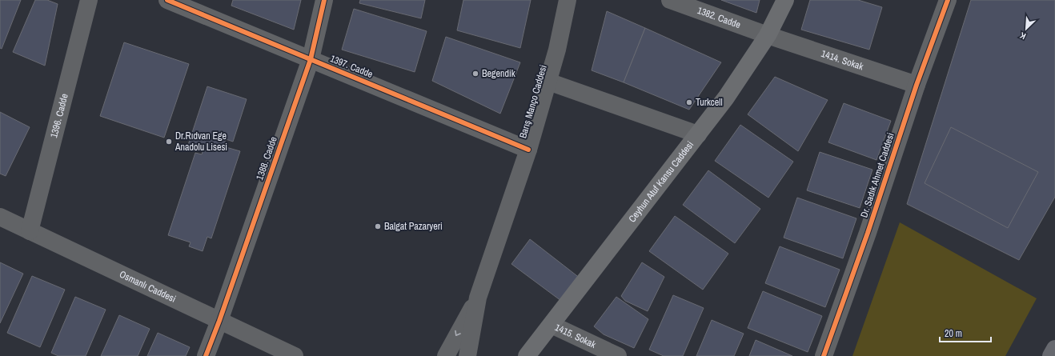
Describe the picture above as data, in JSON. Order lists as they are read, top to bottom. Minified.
{"streets":{"main road":["Ceyhun Atuf Kansu Caddesi"],"street":["1382. Cadde","1414. Sokak","1397. Cadde","Barış Manço Caddesi","1396. Cadde","1388. Cadde","Dr. Sadık Ahmet Caddesi","Osmanlı Caddesi","1415. Sokak"]},"crossings":[["1382. Cadde","1414. Sokak"],["1382. Cadde","Ceyhun Atuf Kansu Caddesi"],["1414. Sokak","Dr. Sadık Ahmet Caddesi"],["1414. Sokak","Ceyhun Atuf Kansu Caddesi"],["1397. Cadde","Barış Manço Caddesi"],["1397. Cadde","1388. Cadde"],["1396. Cadde","Osmanlı Caddesi"],["1388. Cadde","Osmanlı Caddesi"],["Ceyhun Atuf Kansu Caddesi","1415. Sokak"]],"places":["Begendik","Turkcell","Dr.Rıdvan Ege Anadolu Lisesi","Balgat Pazaryeri"],"scale_bar":"20 m","north":"bottom left"}
